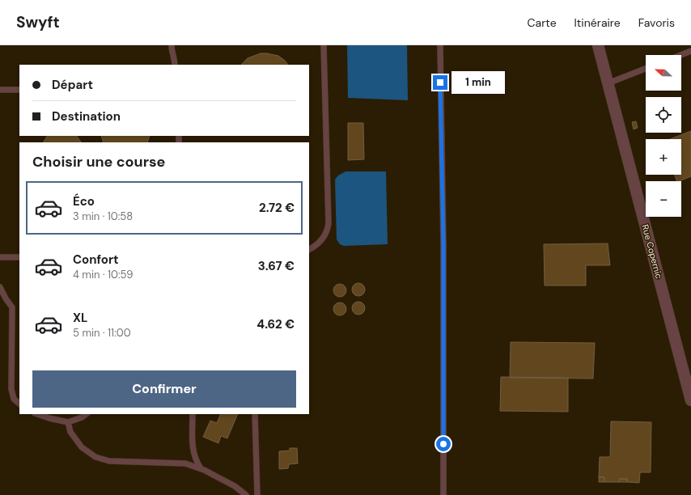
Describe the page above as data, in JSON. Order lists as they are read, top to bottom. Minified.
{"streets":{"street":["Rue Copernic"]},"north":"left","page":{"header":"Swyft","nav":["Carte","Itinéraire","Favoris"],"map_buttons":["+","−"],"banner":["Départ","Destination"],"bubble":"1 min","heading":"Choisir une course","list":[{"name":"Éco","note":"3 min · 10:58","value":"2.72 €"},{"name":"Confort","note":"4 min · 10:59","value":"3.67 €"},{"name":"XL","note":"5 min · 11:00","value":"4.62 €"}],"buttons":"Confirmer"}}
